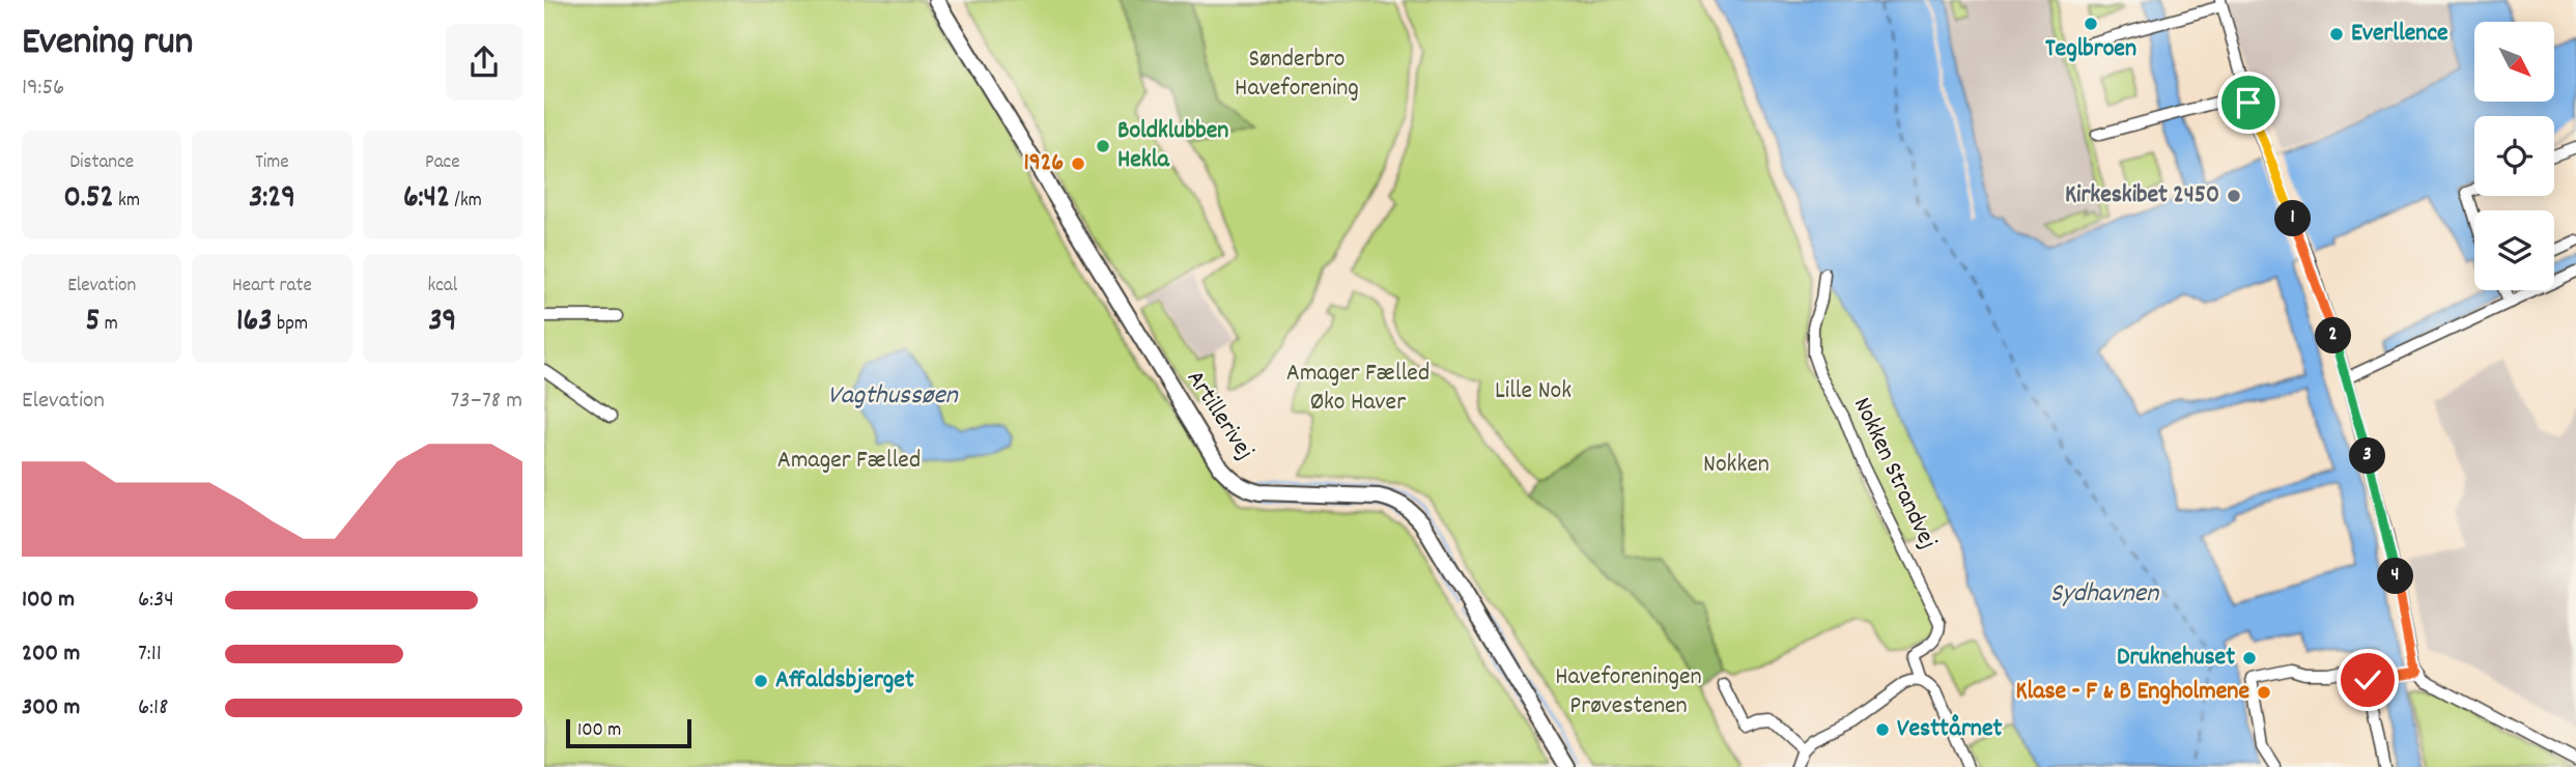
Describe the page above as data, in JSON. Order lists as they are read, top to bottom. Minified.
{"streets":{"street":["Artillerivej","Nokken Strandvej"]},"water":["Vagthussøen","Sydhavnen"],"parks":["Sønderbro Haveforening","Amager Fælled Øko Haver","Lille Nok","Amager Fælled","Nokken","Haveforeningen Prøvestenen"],"places":["Teglbroen","Everllence","Boldklubben Hekla","1926","Kirkeskibet 2450","Druknehuset","Affaldsbjerget","Klase - F & B Engholmene","Vesttårnet"],"scale_bar":"100 m","north":"bottom right","page":{"heading":["Evening run","19:56"],"stats":[["Distance","0.52 km"],["Time","3:29"],["Pace","6:42 /km"],["Elevation","5 m"],["Heart rate","163 bpm"],["kcal","39"]],"pins":["1","2","3","4"],"chart":["Elevation","73–78 m"],"list":[{"name":"100 m","note":"6:34"},{"name":"200 m","note":"7:11"},{"name":"300 m","note":"6:18"}],"scale":"100 m"}}
